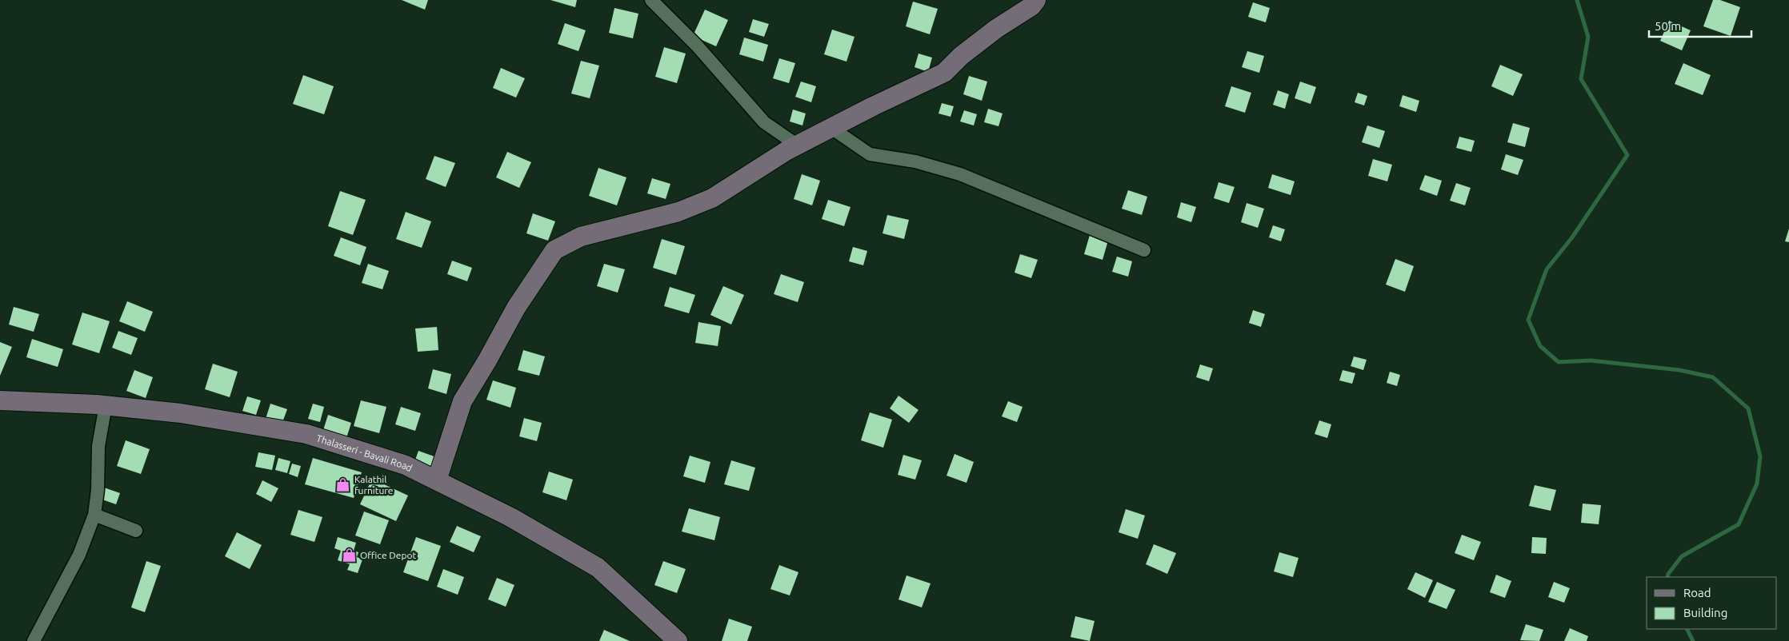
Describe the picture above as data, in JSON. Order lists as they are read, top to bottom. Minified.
{"streets":{"street":["Thalasseri - Bavali Road"]},"places":{"shop":["Kalathil furniture","Office Depot"]},"legend":["Road","Building"],"scale_bar":"50 m"}
